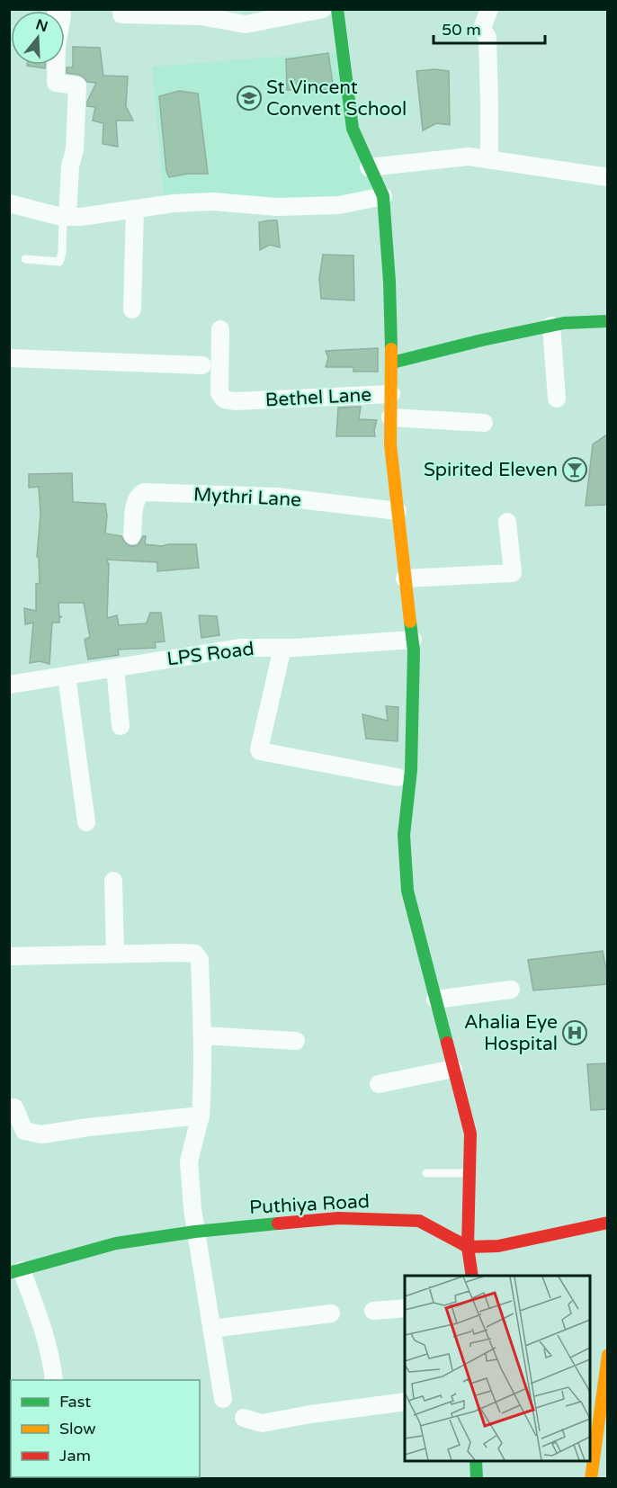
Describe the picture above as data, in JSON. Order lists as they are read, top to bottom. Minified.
{"streets":{"street":["Bethel Lane","Mythri Lane","LPS Road","Puthiya Road"]},"places":{"school or university":["St Vincent Convent School"],"bar":["Spirited Eleven"],"hospital":["Ahalia Eye Hospital"]},"legend":["Fast","Slow","Jam"],"scale_bar":"50 m","north":"top"}
